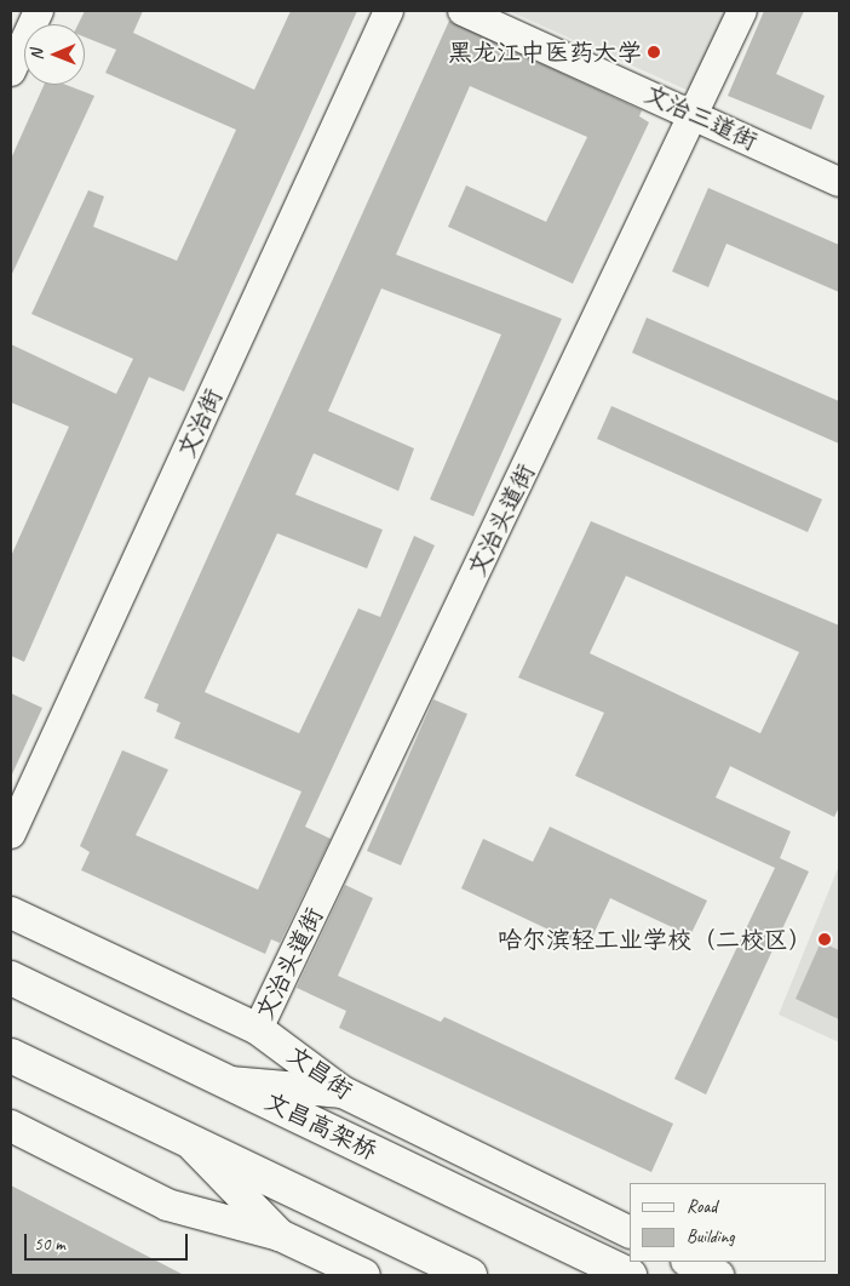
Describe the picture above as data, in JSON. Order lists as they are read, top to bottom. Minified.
{"streets":{"highway":["文昌高架桥"],"main road":["文昌街"],"street":["文治三道街","文治街","文治头道街"]},"crossings":[["文治三道街","文治头道街"],["文治头道街","文昌街"]],"places":["黑龙江中医药大学","哈尔滨轻工业学校（二校区）"],"legend":["Road","Building"],"scale_bar":"50 m","north":"left"}
